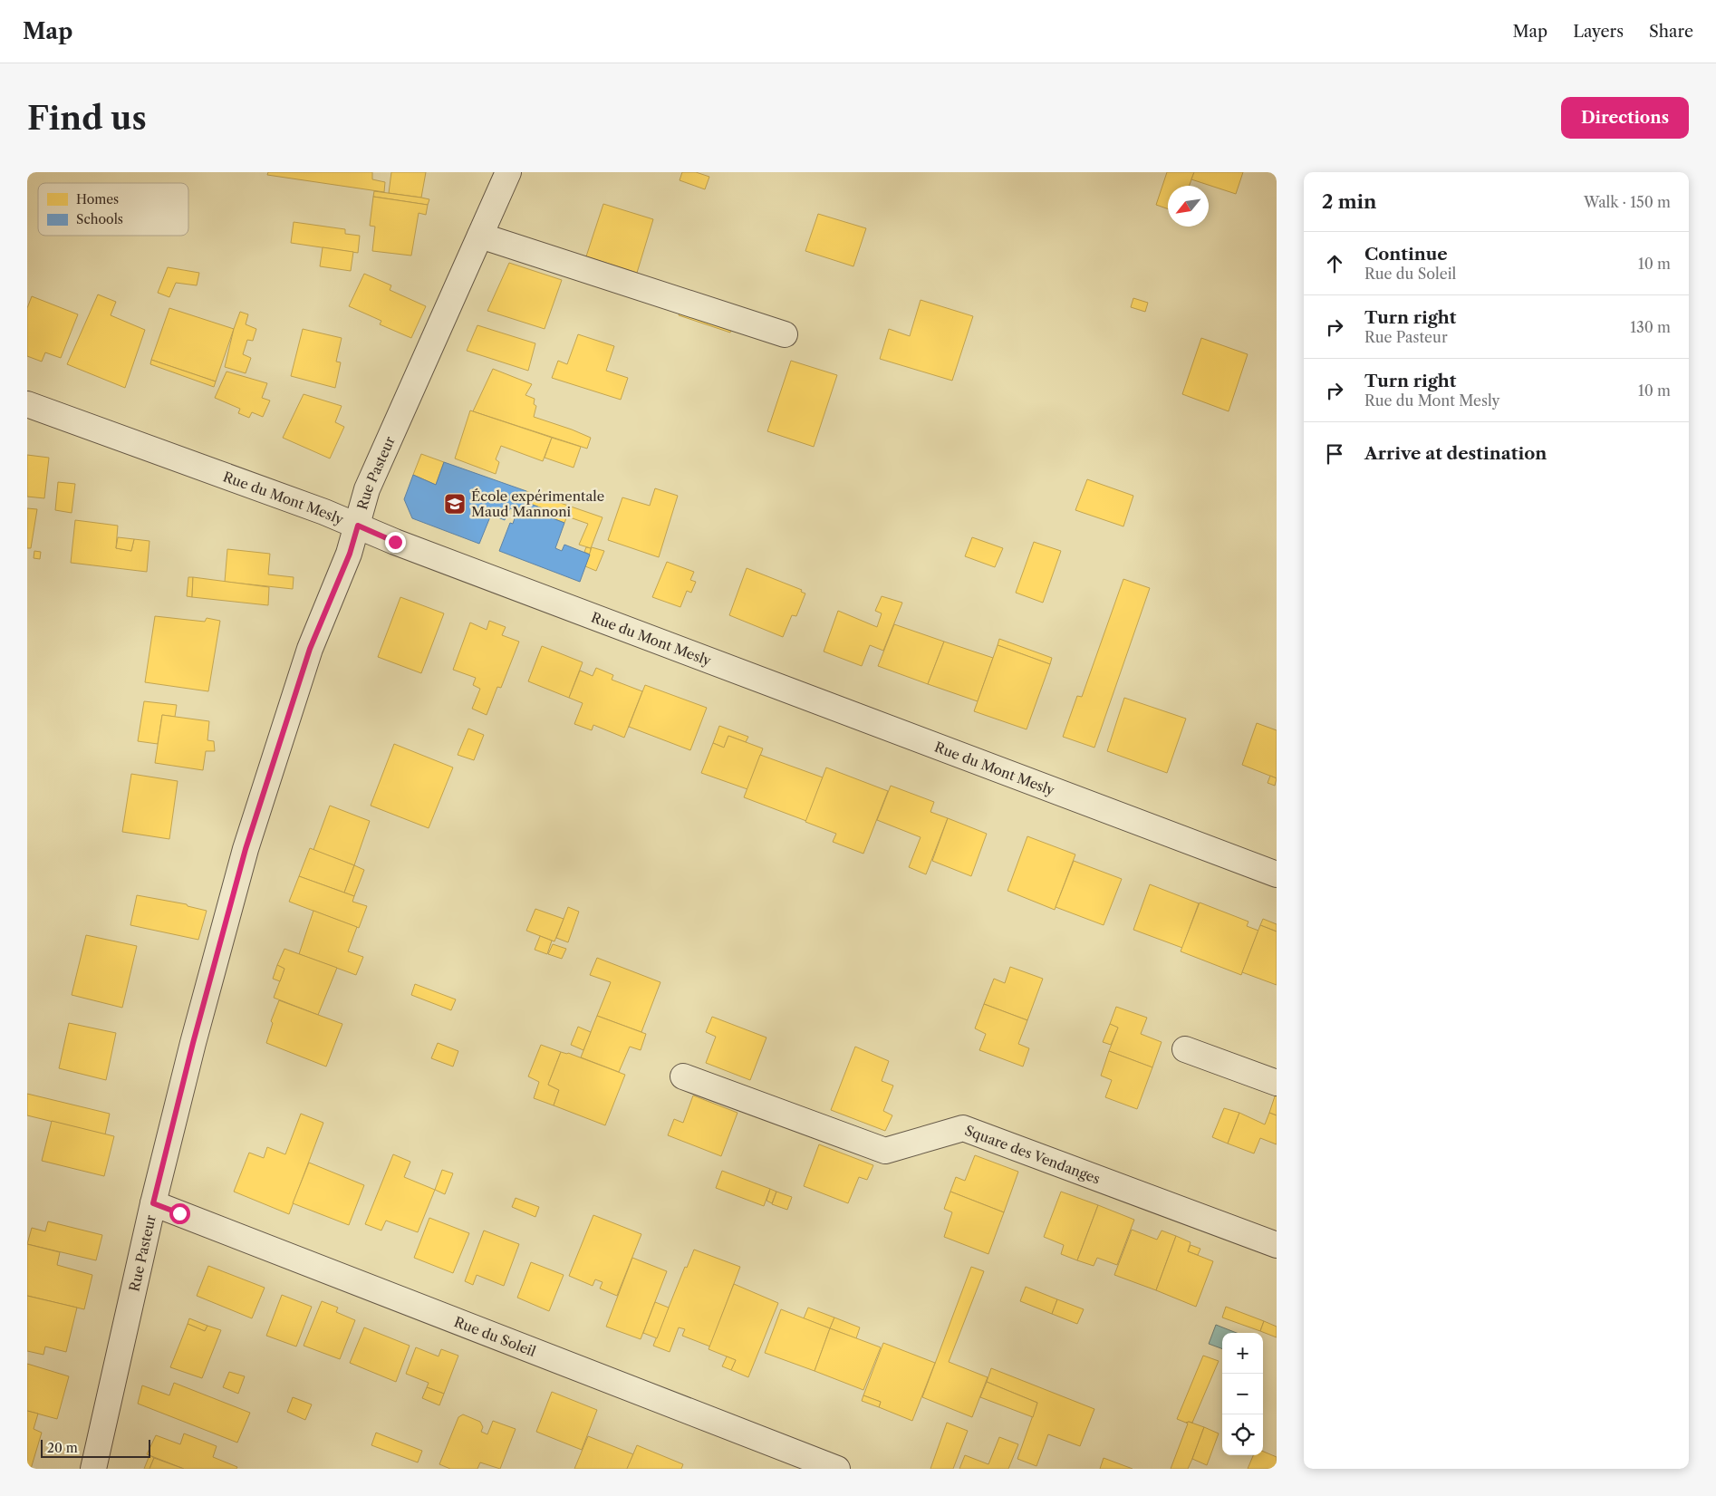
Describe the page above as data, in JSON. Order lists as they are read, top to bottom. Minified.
{"streets":{"street":["Rue Pasteur","Rue du Mont Mesly","Square des Vendanges","Rue du Soleil"]},"crossings":[["Rue Pasteur","Rue du Mont Mesly"],["Rue Pasteur","Rue du Soleil"]],"places":{"school or university":["École expérimentale Maud Mannoni"]},"legend":["Homes","Schools"],"scale_bar":"20 m","north":"bottom left","page":{"header":"Map","nav":["Map","Layers","Share"],"buttons":"Directions","title":"Find us","heading":["2 min","Walk · 150 m"],"list":[["Continue","Rue du Soleil","10 m"],["Turn right","Rue Pasteur","130 m"],["Turn right","Rue du Mont Mesly","10 m"],"Arrive at destination"],"map_buttons":["+","−"],"scale":"20 m"}}
